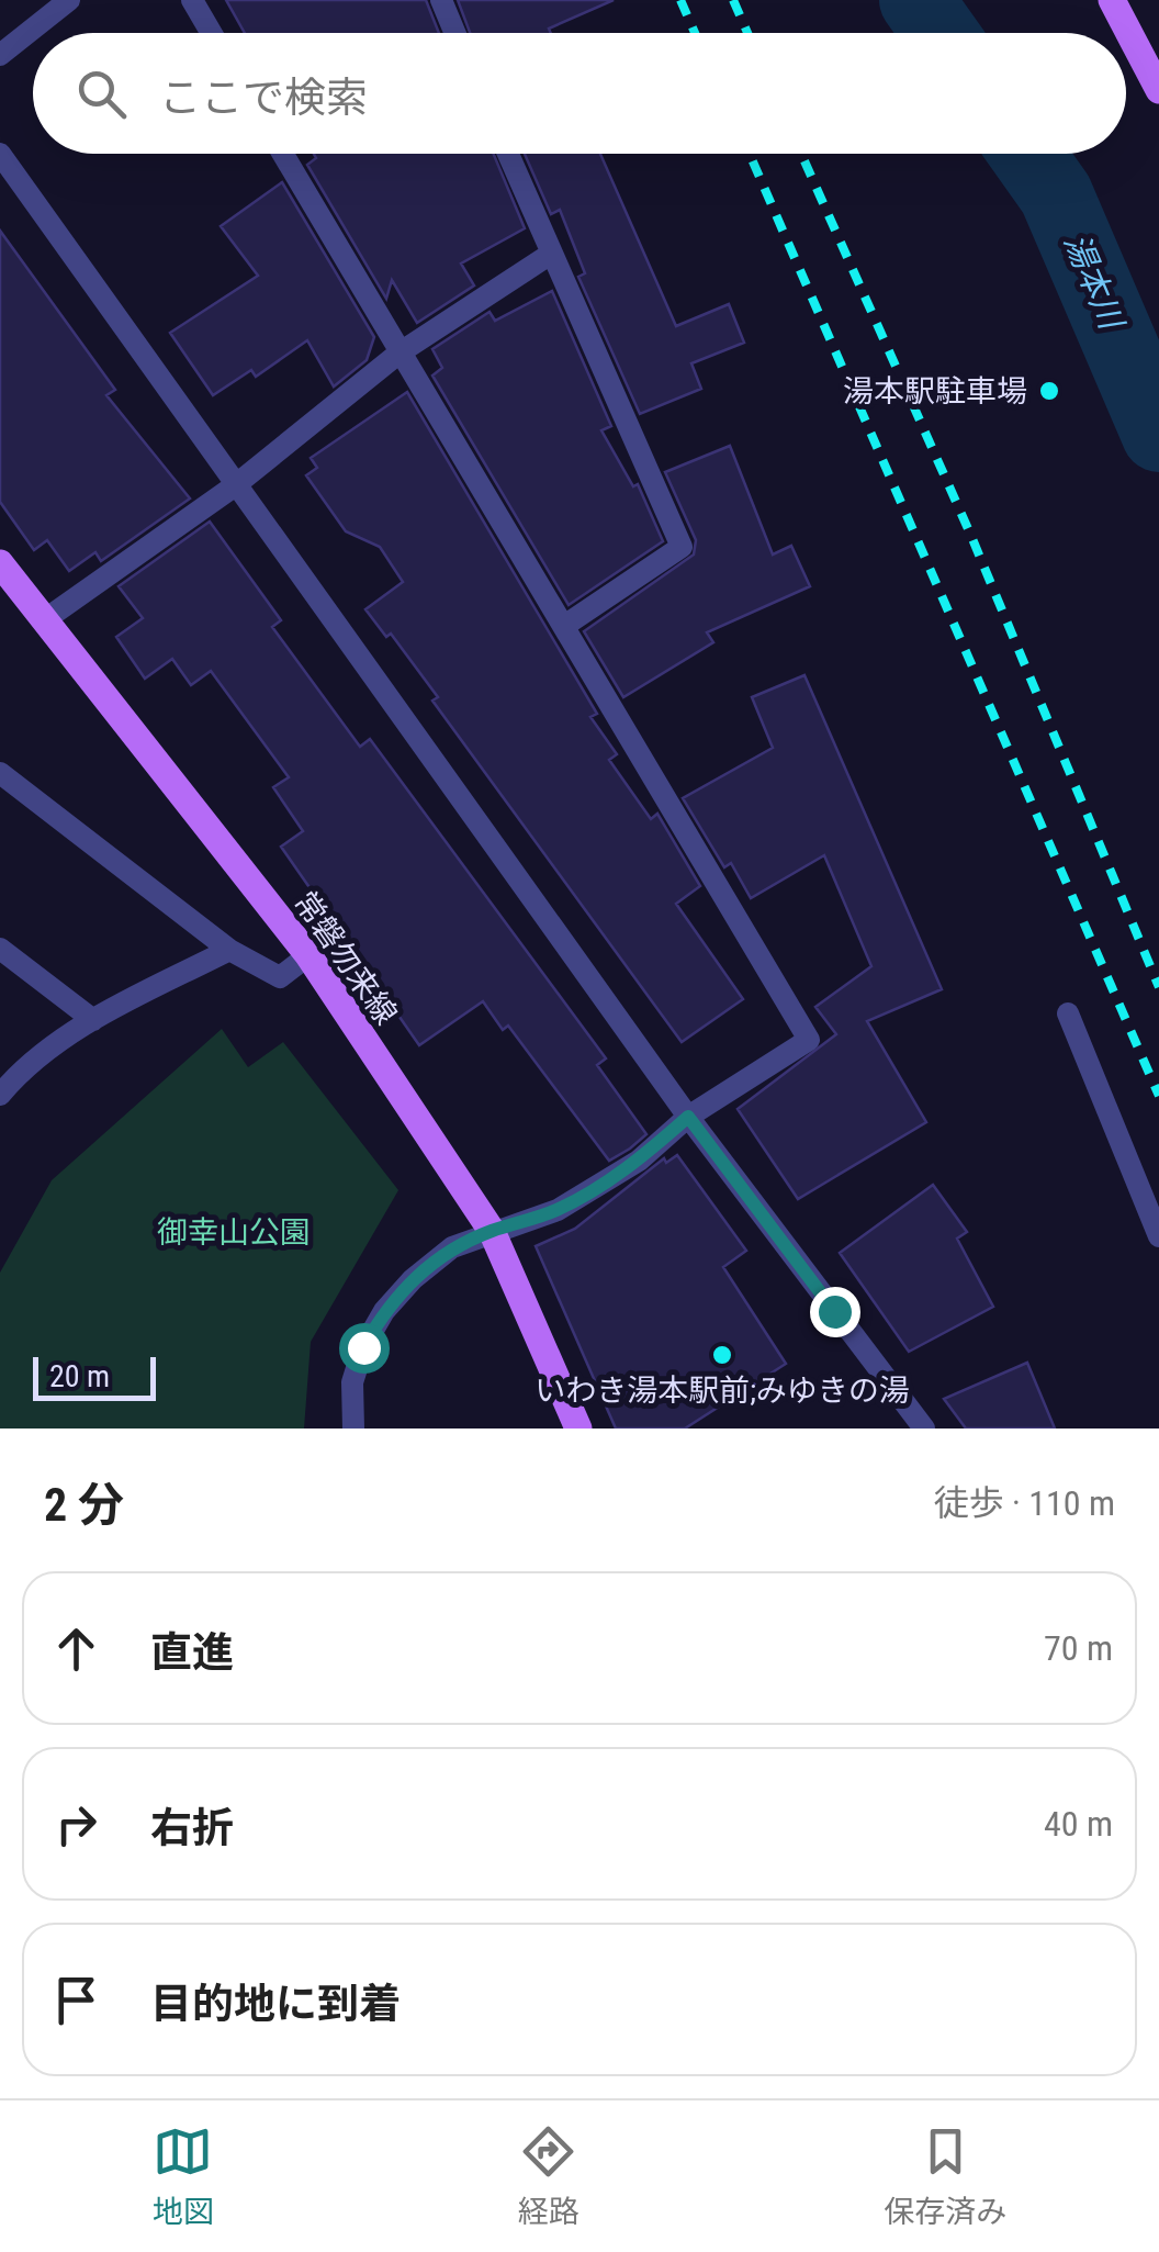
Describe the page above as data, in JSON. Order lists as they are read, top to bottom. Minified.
{"streets":{"main road":["常磐勿来線"]},"water":["湯本川"],"parks":["御幸山公園"],"places":["湯本駅駐車場","いわき湯本駅前;みゆきの湯"],"scale_bar":"20 m","page":{"search":"ここで検索","scale":"20 m","heading":["2 分","徒歩 · 110 m"],"list":[["直進","70 m"],["右折","40 m"],"目的地に到着"],"nav":["地図","経路","保存済み"]}}
